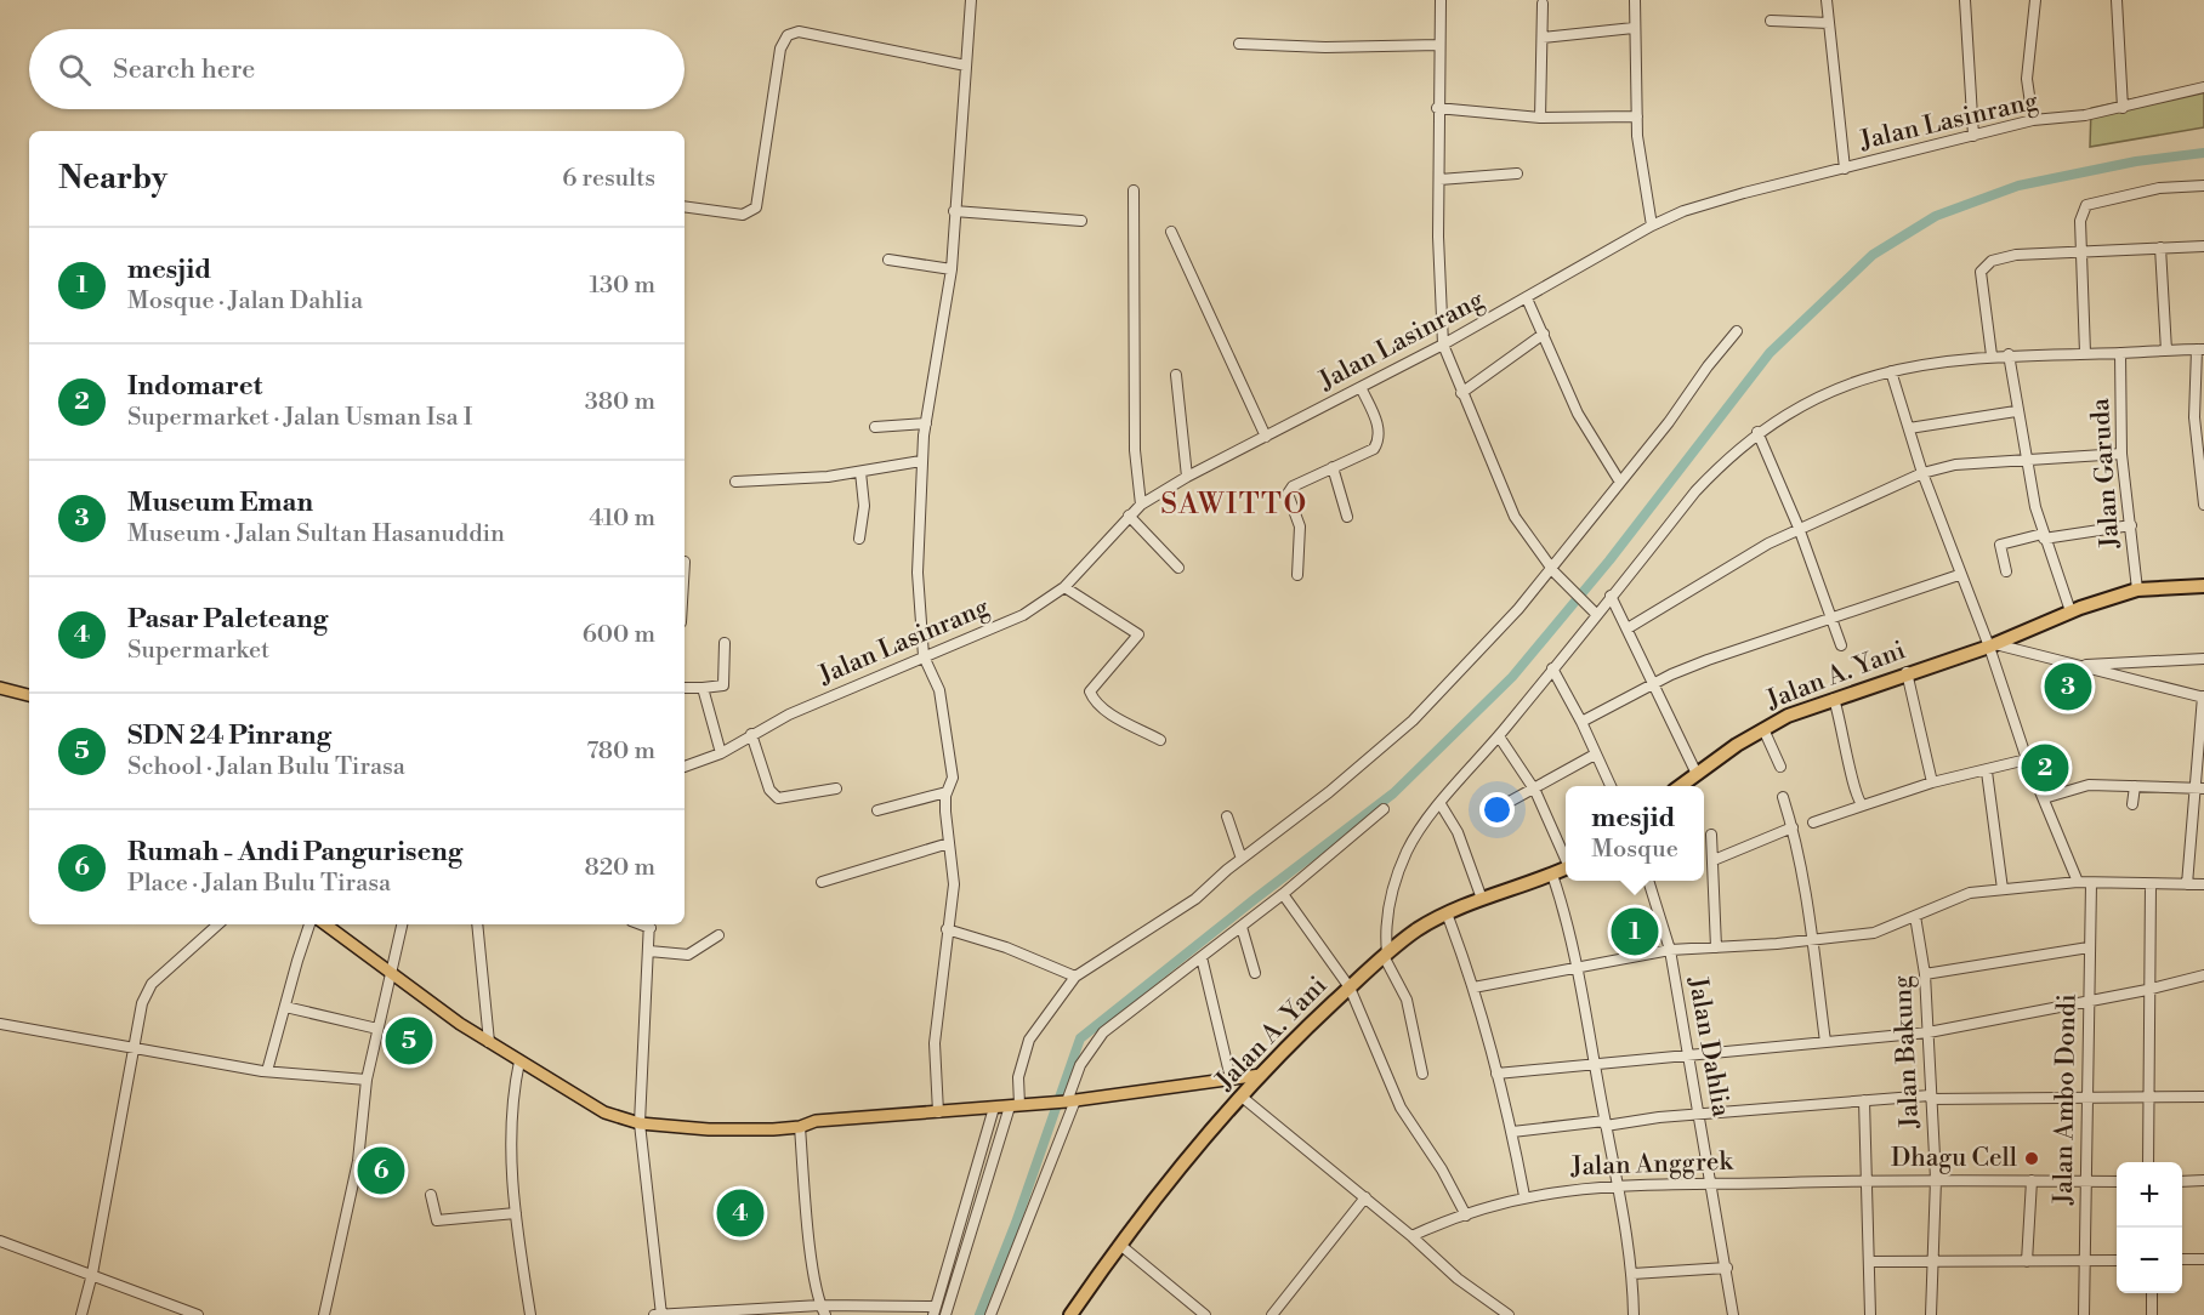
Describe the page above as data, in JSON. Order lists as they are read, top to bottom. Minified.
{"streets":{"highway":["Jalan A. Yani"],"street":["Jalan Lasinrang","Jalan Garuda","Jalan Dahlia","Jalan Bakung","Jalan Ambo Dondi","Jalan Anggrek"]},"crossings":[["Jalan Garuda","Jalan A. Yani"],["Jalan Dahlia","Jalan Anggrek"],["Jalan Bakung","Jalan Anggrek"],["Jalan Ambo Dondi","Jalan Anggrek"]],"districts":["SAWITTO"],"places":["Dhagu Cell"],"page":{"search":"Search here","heading":["Nearby","6 results"],"list":[{"mark":"1","name":"mesjid","note":"Mosque · Jalan Dahlia","value":"130 m"},{"mark":"2","name":"Indomaret","note":"Supermarket · Jalan Usman Isa I","value":"380 m"},{"mark":"3","name":"Museum Eman","note":"Museum · Jalan Sultan Hasanuddin","value":"410 m"},{"mark":"4","name":"Pasar Paleteang","note":"Supermarket","value":"600 m"},{"mark":"5","name":"SDN 24 Pinrang","note":"School · Jalan Bulu Tirasa","value":"780 m"},{"mark":"6","name":"Rumah - Andi Panguriseng","note":"Place · Jalan Bulu Tirasa","value":"820 m"}],"pins":["3","2","1","5","6","4"],"popup":["mesjid","Mosque"],"map_buttons":["+","−"]}}
